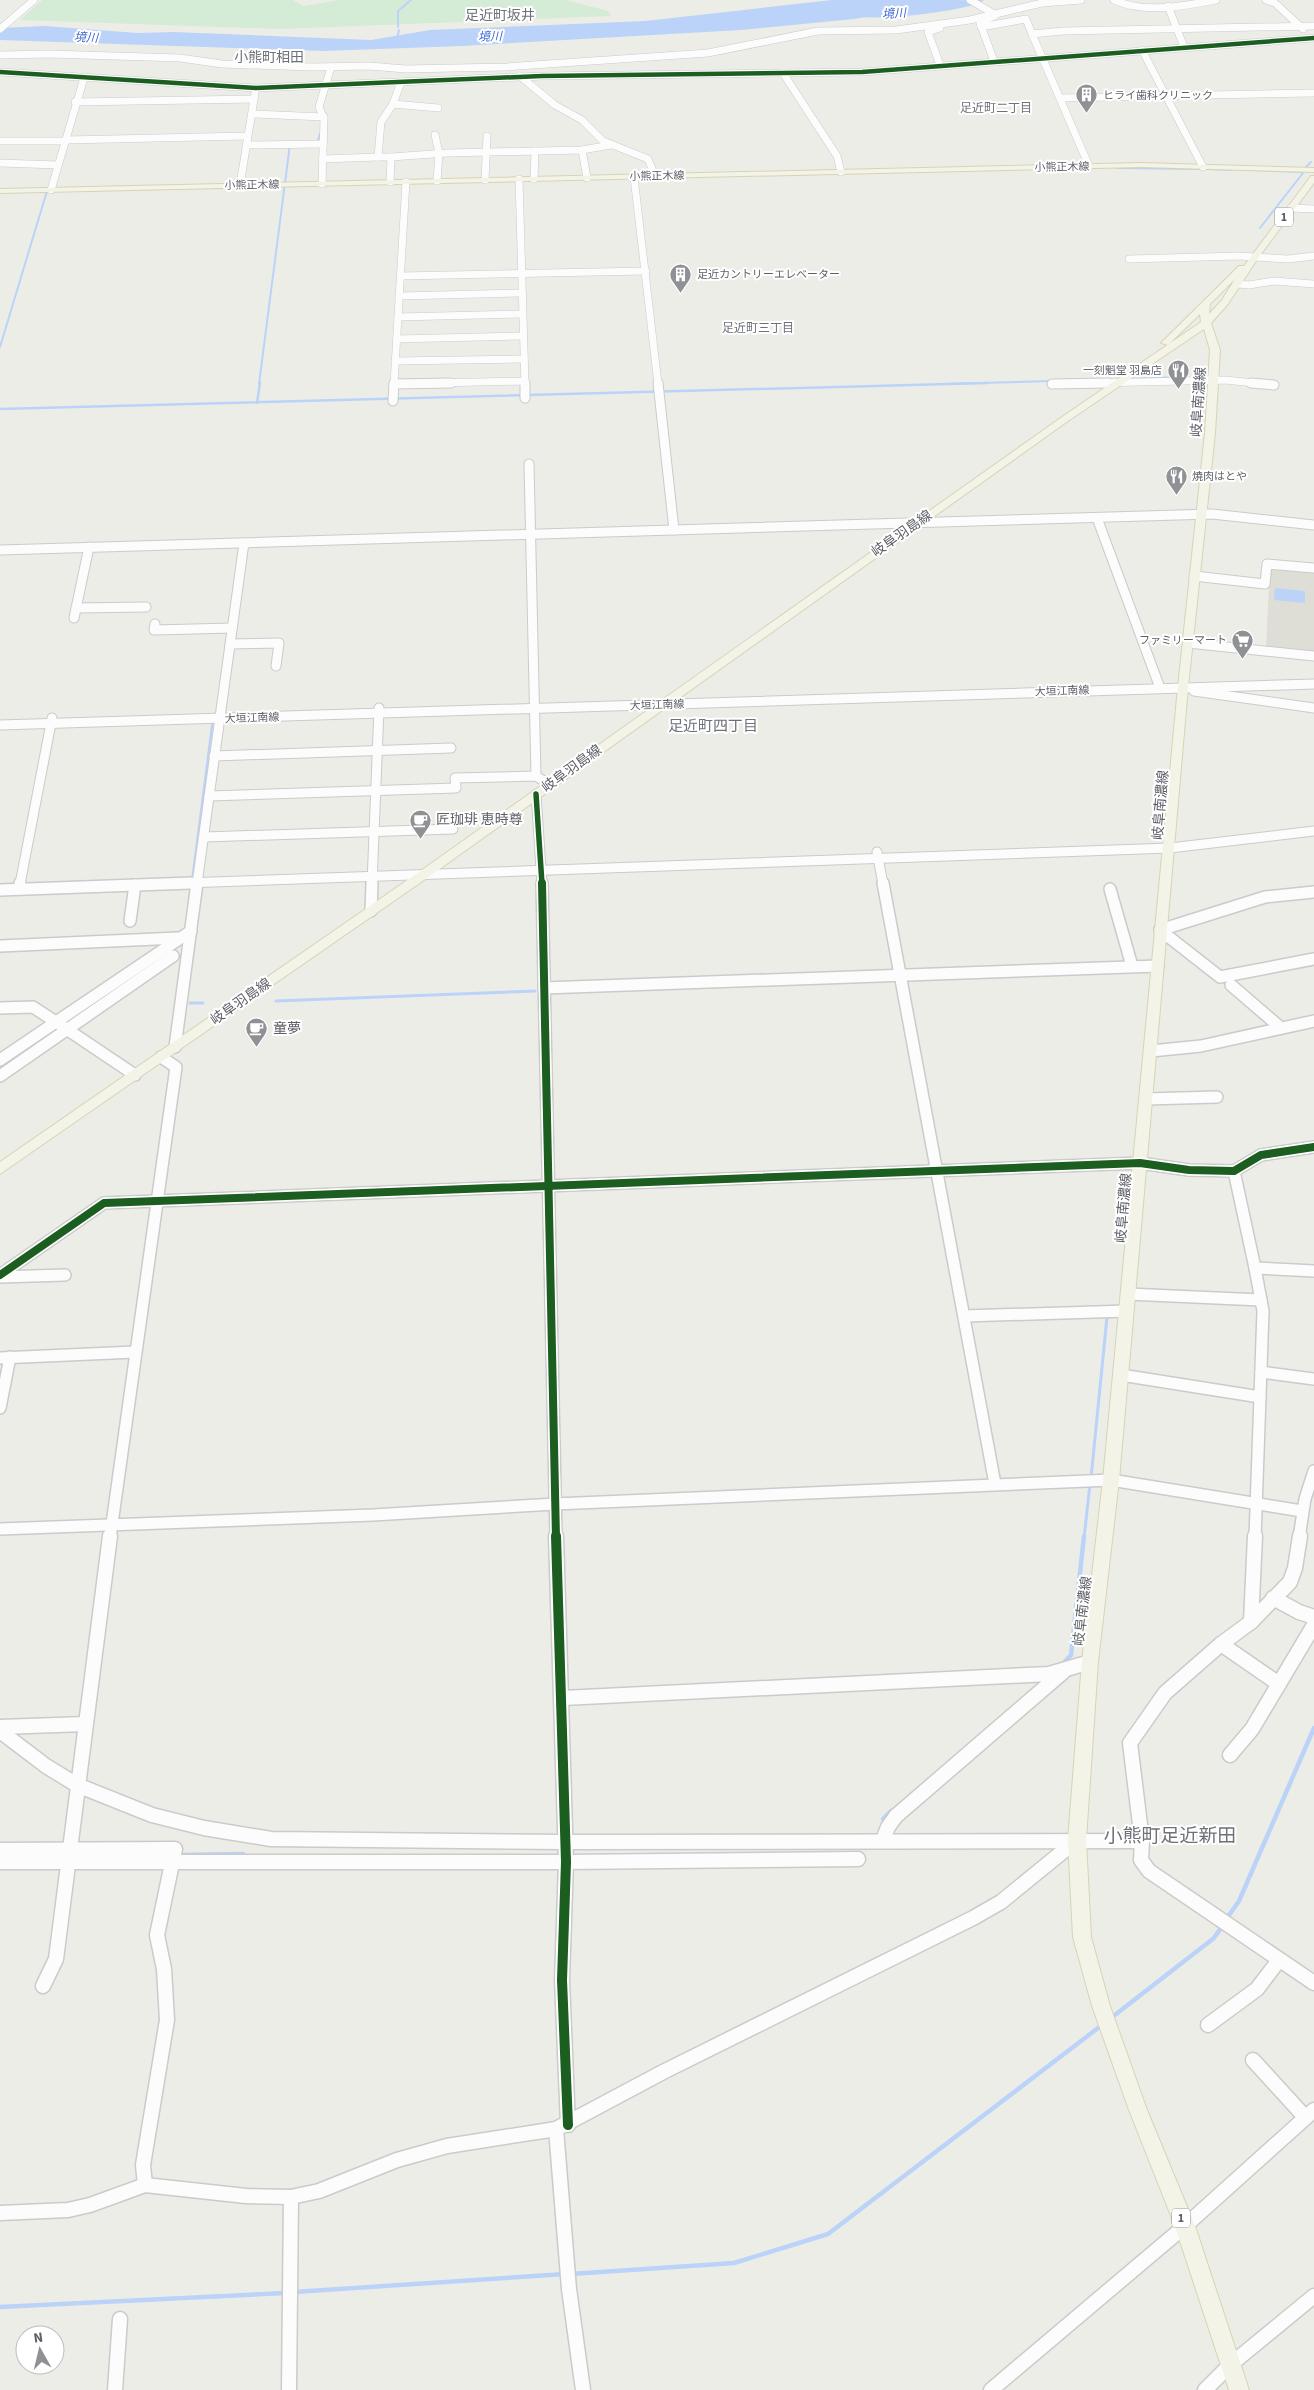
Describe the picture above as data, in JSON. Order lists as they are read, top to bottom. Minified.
{"streets":{"main road":["小熊正木線","1","岐阜南濃線","岐阜羽島線"],"street":["大垣江南線"]},"crossings":[["1","岐阜南濃線"],["1","岐阜羽島線"],["岐阜南濃線","岐阜羽島線"],["岐阜南濃線","大垣江南線"],["岐阜羽島線","大垣江南線"]],"districts":["足近町坂井","小熊町相田","足近町二丁目","足近町三丁目","足近町四丁目","小熊町足近新田"],"water":["境川"],"places":{"building":["ヒライ歯科クリニック","足近カントリーエレベーター"],"restaurant":["一刻魁堂 羽島店","焼肉はとや"],"supermarket":["ファミリーマート"],"cafe":["匠珈琲 恵時尊","童夢"]},"north":"top"}
